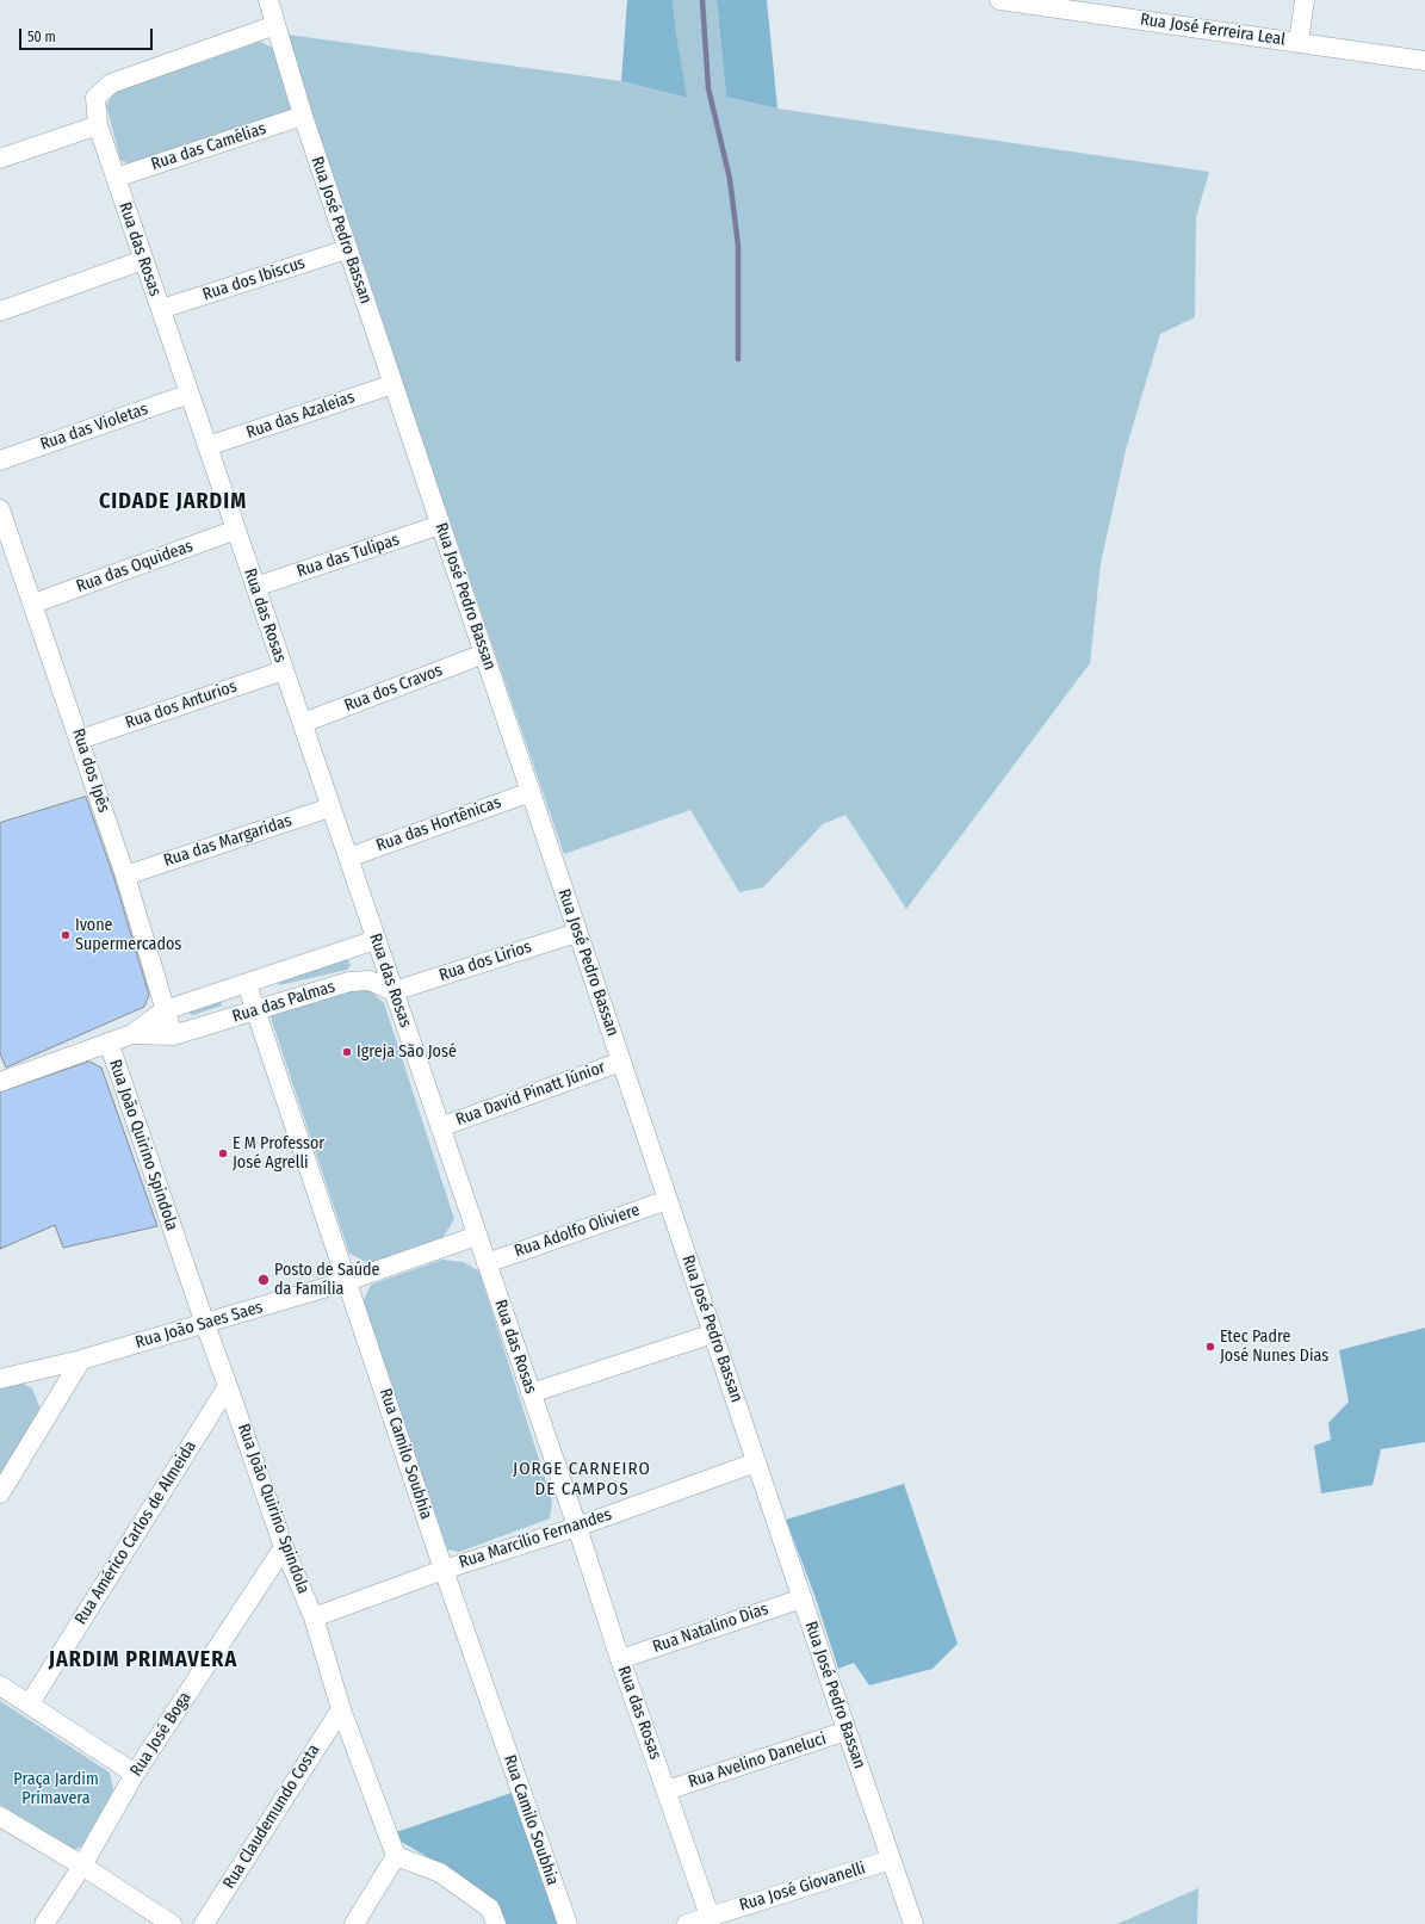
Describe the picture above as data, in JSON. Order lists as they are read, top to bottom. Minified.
{"streets":{"street":["Rua José Ferreira Leal","Rua das Camélias","Rua José Pedro Bassan","Rua das Rosas","Rua dos Ibiscus","Rua das Azaleias","Rua das Violetas","Rua das Tulipas","Rua das Oquideas","Rua dos Cravos","Rua dos Anturios","Rua dos Ipês","Rua das Hortênicas","Rua das Margaridas","Rua dos Lírios","Rua das Palmas","Rua David Pinatt Júnior","Rua João Quirino Spindola","Rua Adolfo Oliviere","Rua João Saes Saes","Rua Camilo Soubhia","Rua Américo Carlos de Almeida","Rua Marcilio Fernandes","Rua Natalino Dias","Rua José Boga","Rua Avelino Daneluci","Rua Claudemundo Costa","Rua José Giovanelli"]},"crossings":[["Rua das Camélias","Rua José Pedro Bassan"],["Rua das Camélias","Rua das Rosas"],["Rua José Pedro Bassan","Rua das Rosas"],["Rua José Pedro Bassan","Rua dos Ibiscus"],["Rua José Pedro Bassan","Rua das Azaleias"],["Rua José Pedro Bassan","Rua das Tulipas"],["Rua José Pedro Bassan","Rua dos Cravos"],["Rua José Pedro Bassan","Rua das Hortênicas"],["Rua José Pedro Bassan","Rua dos Lírios"],["Rua José Pedro Bassan","Rua David Pinatt Júnior"],["Rua José Pedro Bassan","Rua Adolfo Oliviere"],["Rua José Pedro Bassan","Rua Marcilio Fernandes"],["Rua José Pedro Bassan","Rua Natalino Dias"],["Rua José Pedro Bassan","Rua Avelino Daneluci"],["Rua José Pedro Bassan","Rua José Giovanelli"],["Rua das Rosas","Rua dos Ibiscus"],["Rua das Rosas","Rua das Azaleias"],["Rua das Rosas","Rua das Violetas"],["Rua das Rosas","Rua das Tulipas"],["Rua das Rosas","Rua das Oquideas"],["Rua das Rosas","Rua dos Cravos"],["Rua das Rosas","Rua dos Anturios"],["Rua das Rosas","Rua das Hortênicas"],["Rua das Rosas","Rua das Margaridas"],["Rua das Rosas","Rua dos Lírios"],["Rua das Rosas","Rua das Palmas"],["Rua das Rosas","Rua David Pinatt Júnior"],["Rua das Rosas","Rua Adolfo Oliviere"],["Rua das Rosas","Rua João Saes Saes"],["Rua das Rosas","Rua Marcilio Fernandes"],["Rua das Rosas","Rua Natalino Dias"],["Rua das Rosas","Rua Avelino Daneluci"],["Rua das Rosas","Rua José Giovanelli"],["Rua das Oquideas","Rua dos Ipês"],["Rua dos Anturios","Rua dos Ipês"],["Rua dos Ipês","Rua das Margaridas"],["Rua dos Ipês","Rua das Palmas"],["Rua dos Lírios","Rua das Palmas"],["Rua das Palmas","Rua Camilo Soubhia"],["Rua João Quirino Spindola","Rua João Saes Saes"],["Rua João Quirino Spindola","Rua Américo Carlos de Almeida"],["Rua João Quirino Spindola","Rua Marcilio Fernandes"],["Rua João Quirino Spindola","Rua José Boga"],["Rua João Quirino Spindola","Rua Claudemundo Costa"],["Rua João Saes Saes","Rua Camilo Soubhia"],["Rua Camilo Soubhia","Rua Marcilio Fernandes"]],"districts":["CIDADE JARDIM","JORGE CARNEIRO DE CAMPOS","JARDIM PRIMAVERA"],"parks":["Praça Jardim Primavera"],"places":["Ivone Supermercados","Igreja São José","E M Professor José Agrelli","Posto de Saúde da Família","Etec Padre José Nunes Dias"],"scale_bar":"50 m"}
